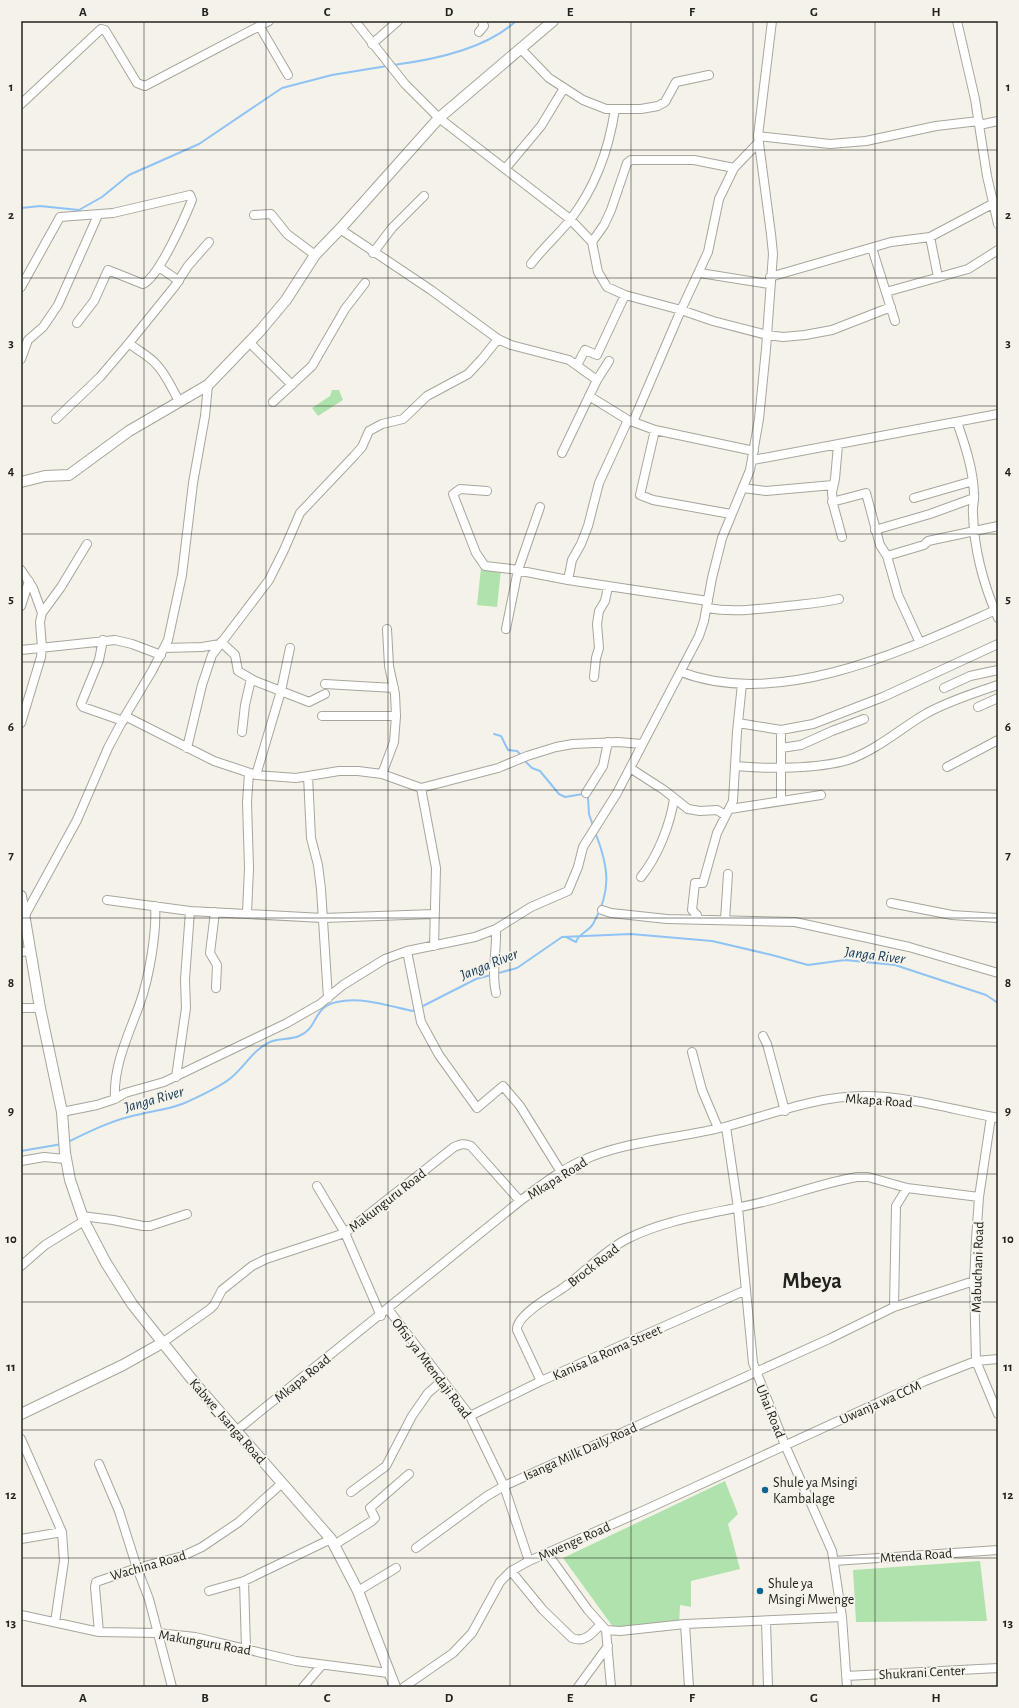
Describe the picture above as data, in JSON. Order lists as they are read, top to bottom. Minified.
{"streets":{"street":["Mkapa Road","Makunguru Road","Brock Road","Mabuchani Road","Kanisa la Roma Street","Ofisi ya Mtendaji Road","Uwanja wa CCM","Uhai Road","Kabwe_Isanga Road","Isanga Milk Daily Road","Mwenge Road","Mtenda Road","Wachina Road","Shukrani Center"]},"crossings":[["Mkapa Road","Makunguru Road"],["Mkapa Road","Mabuchani Road"],["Mkapa Road","Ofisi ya Mtendaji Road"],["Mkapa Road","Uhai Road"],["Mkapa Road","Kabwe_Isanga Road"],["Makunguru Road","Kabwe_Isanga Road"],["Makunguru Road","Wachina Road"],["Brock Road","Kanisa la Roma Street"],["Brock Road","Uhai Road"],["Mabuchani Road","Uwanja wa CCM"],["Mabuchani Road","Isanga Milk Daily Road"],["Kanisa la Roma Street","Ofisi ya Mtendaji Road"],["Kanisa la Roma Street","Uhai Road"],["Ofisi ya Mtendaji Road","Isanga Milk Daily Road"],["Ofisi ya Mtendaji Road","Mwenge Road"],["Uwanja wa CCM","Uhai Road"],["Uwanja wa CCM","Mwenge Road"],["Uhai Road","Isanga Milk Daily Road"],["Uhai Road","Mwenge Road"],["Uhai Road","Mtenda Road"],["Uhai Road","Shukrani Center"],["Kabwe_Isanga Road","Wachina Road"]],"districts":["Mbeya"],"water":["Janga River"],"places":["Shule ya Msingi Kambalage","Shule ya Msingi Mwenge"],"grid":{"columns":["A","B","C","D","E","F","G","H"],"rows":["1","2","3","4","5","6","7","8","9","10","11","12","13"]}}
